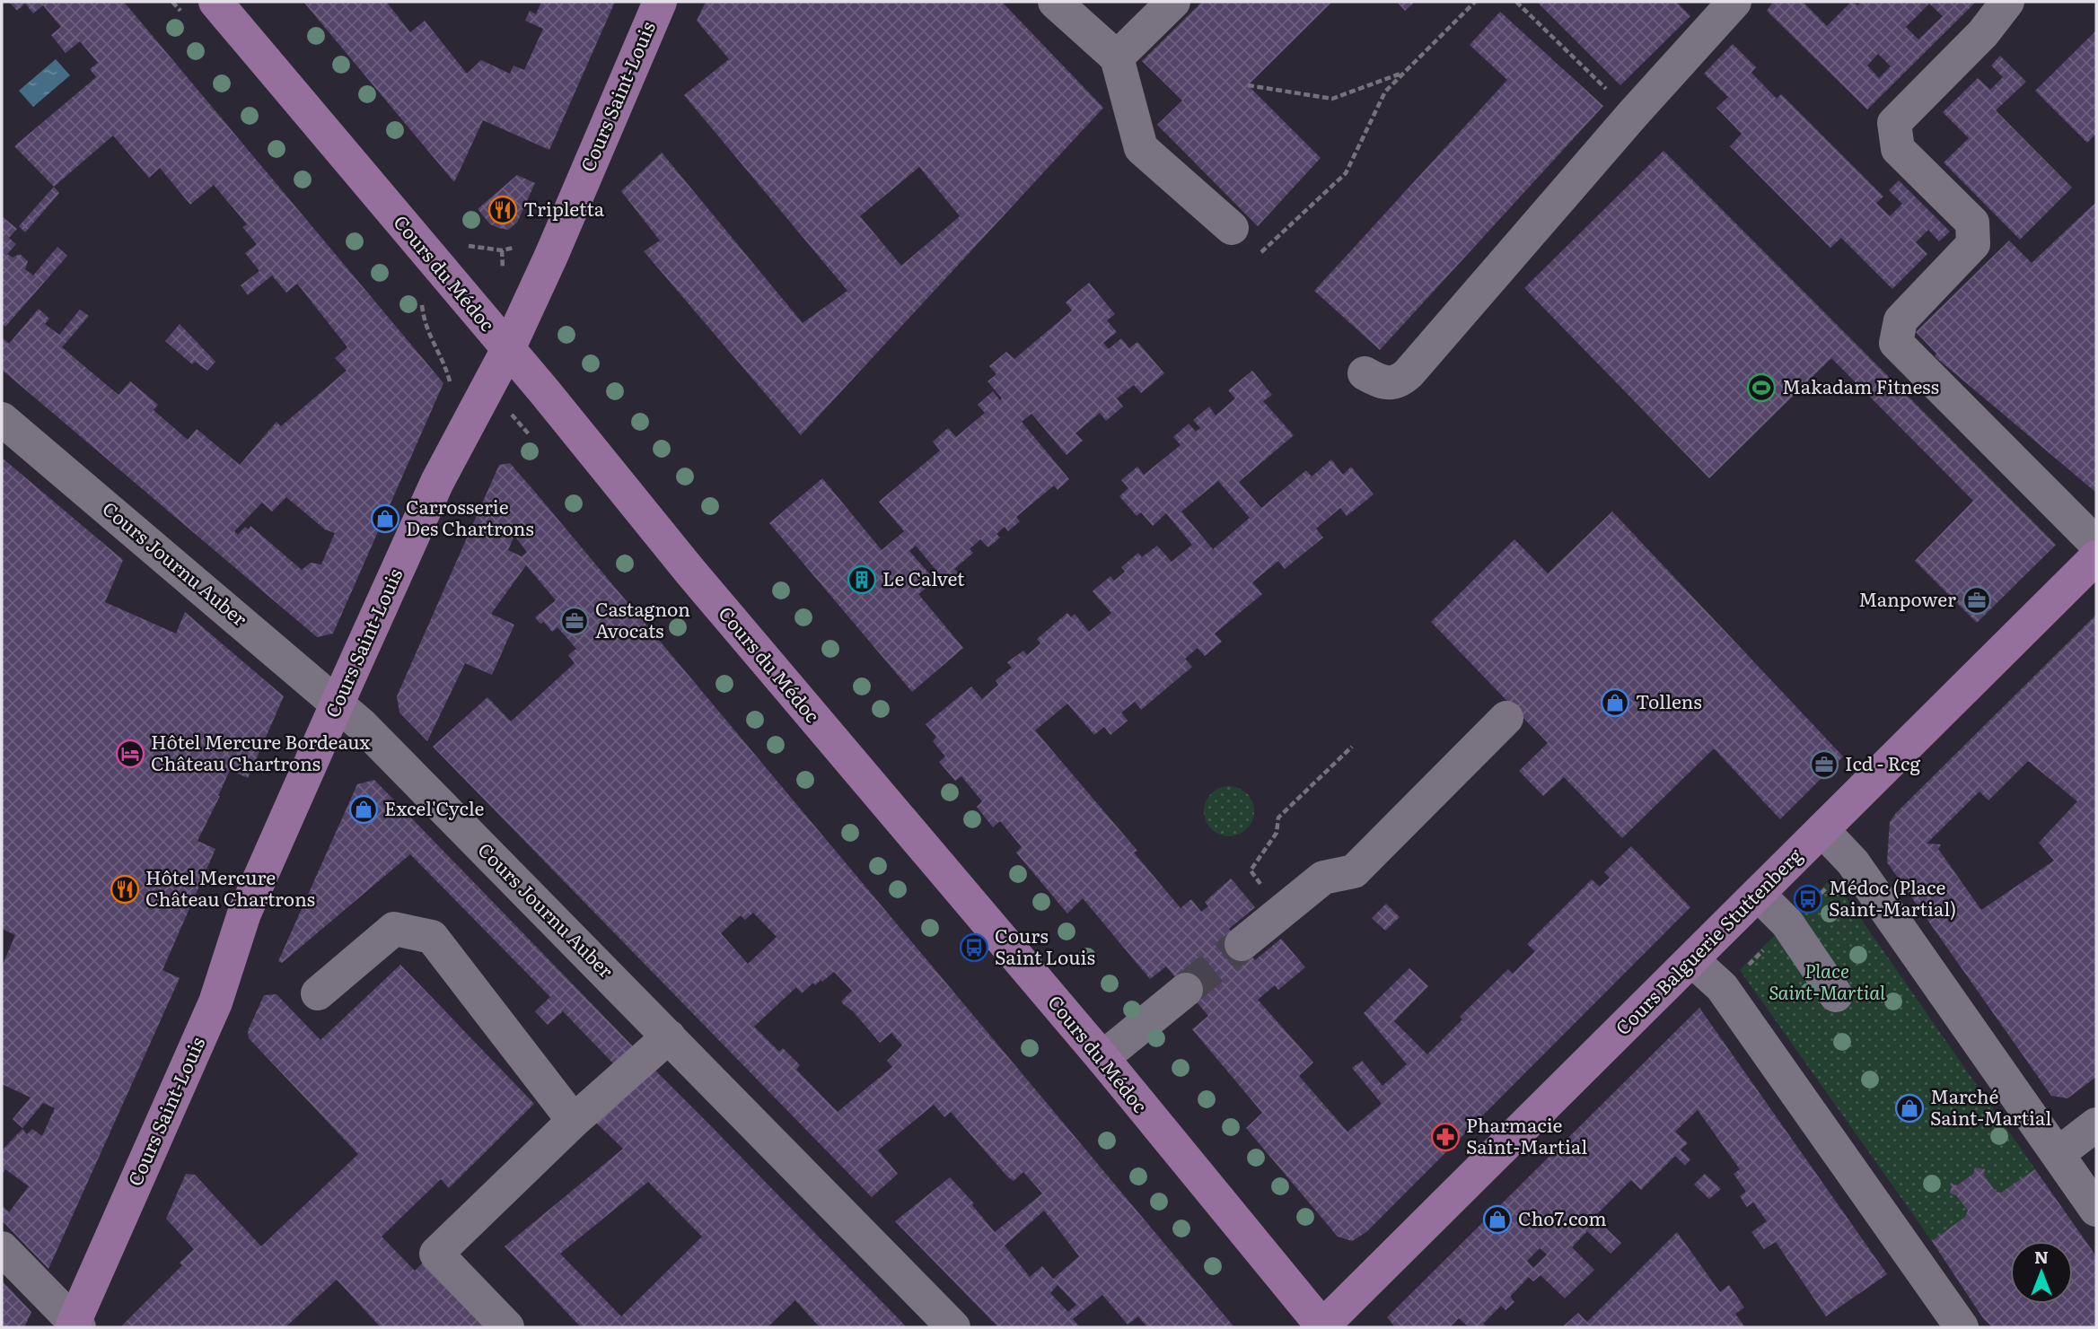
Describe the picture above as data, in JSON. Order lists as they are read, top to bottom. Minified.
{"streets":{"main road":["Cours Saint-Louis","Cours du Médoc","Cours Balguerie Stuttenberg"],"street":["Cours Journu Auber"]},"crossings":[["Cours Saint-Louis","Cours du Médoc"],["Cours Saint-Louis","Cours Journu Auber"],["Cours du Médoc","Cours Balguerie Stuttenberg"]],"parks":["Place Saint-Martial"],"places":{"restaurant":["Tripletta","Hôtel Mercure Château Chartrons"],"sports":["Makadam Fitness"],"shop":["Carrosserie Des Chartrons","Tollens","Excel'Cycle","Marché Saint-Martial","Cho7.com"],"building":["Le Calvet"],"office":["Manpower","Castagnon Avocats","Icd - Rcg"],"hotel":["Hôtel Mercure Bordeaux Château Chartrons"],"bus stop":["Médoc (Place Saint-Martial)","Cours Saint Louis"],"pharmacy":["Pharmacie Saint-Martial"]},"north":"top"}
